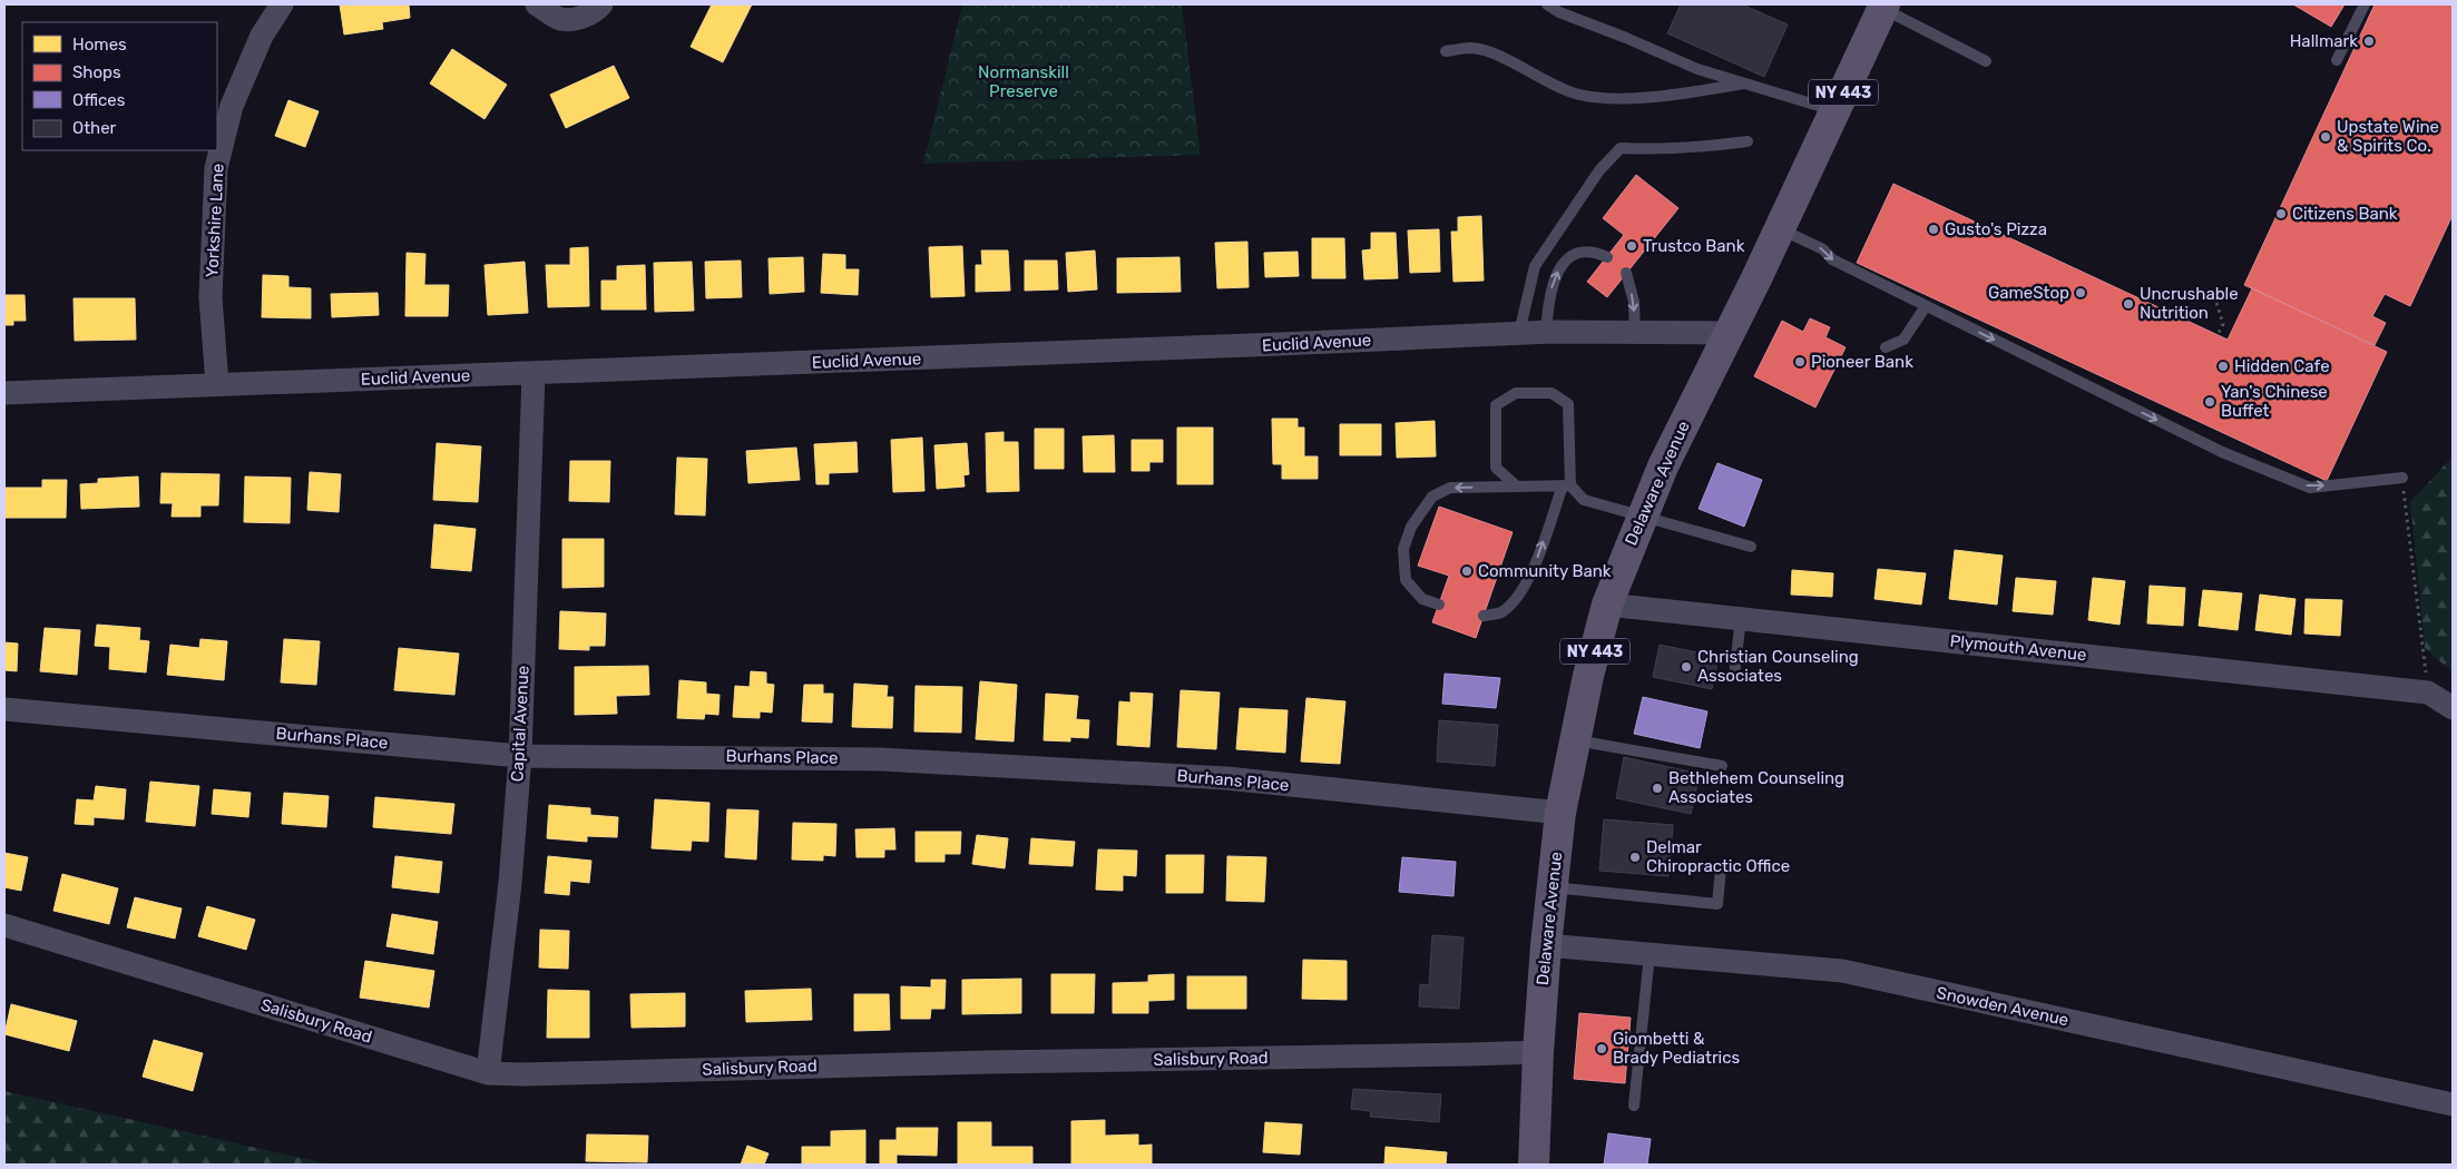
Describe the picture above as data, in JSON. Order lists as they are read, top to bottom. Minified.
{"streets":{"main road":["NY 443","Delaware Avenue"],"street":["Yorkshire Lane","Euclid Avenue","Plymouth Avenue","Capital Avenue","Burhans Place","Snowden Avenue","Salisbury Road"]},"crossings":[["Yorkshire Lane","Euclid Avenue"],["Euclid Avenue","Delaware Avenue"],["Euclid Avenue","Capital Avenue"],["Delaware Avenue","Plymouth Avenue"],["Delaware Avenue","Burhans Place"],["Delaware Avenue","Snowden Avenue"],["Delaware Avenue","Salisbury Road"],["Capital Avenue","Burhans Place"],["Capital Avenue","Salisbury Road"]],"parks":["Normanskill Preserve"],"places":["Hallmark","Upstate Wine & Spirits Co.","Citizens Bank","Gusto's Pizza","Trustco Bank","GameStop","Uncrushable Nutrition","Pioneer Bank","Hidden Cafe","Yan's Chinese Buffet","Community Bank","Christian Counseling Associates","Bethlehem Counseling Associates","Delmar Chiropractic Office","Giombetti & Brady Pediatrics"],"legend":["Homes","Shops","Offices","Other"]}
